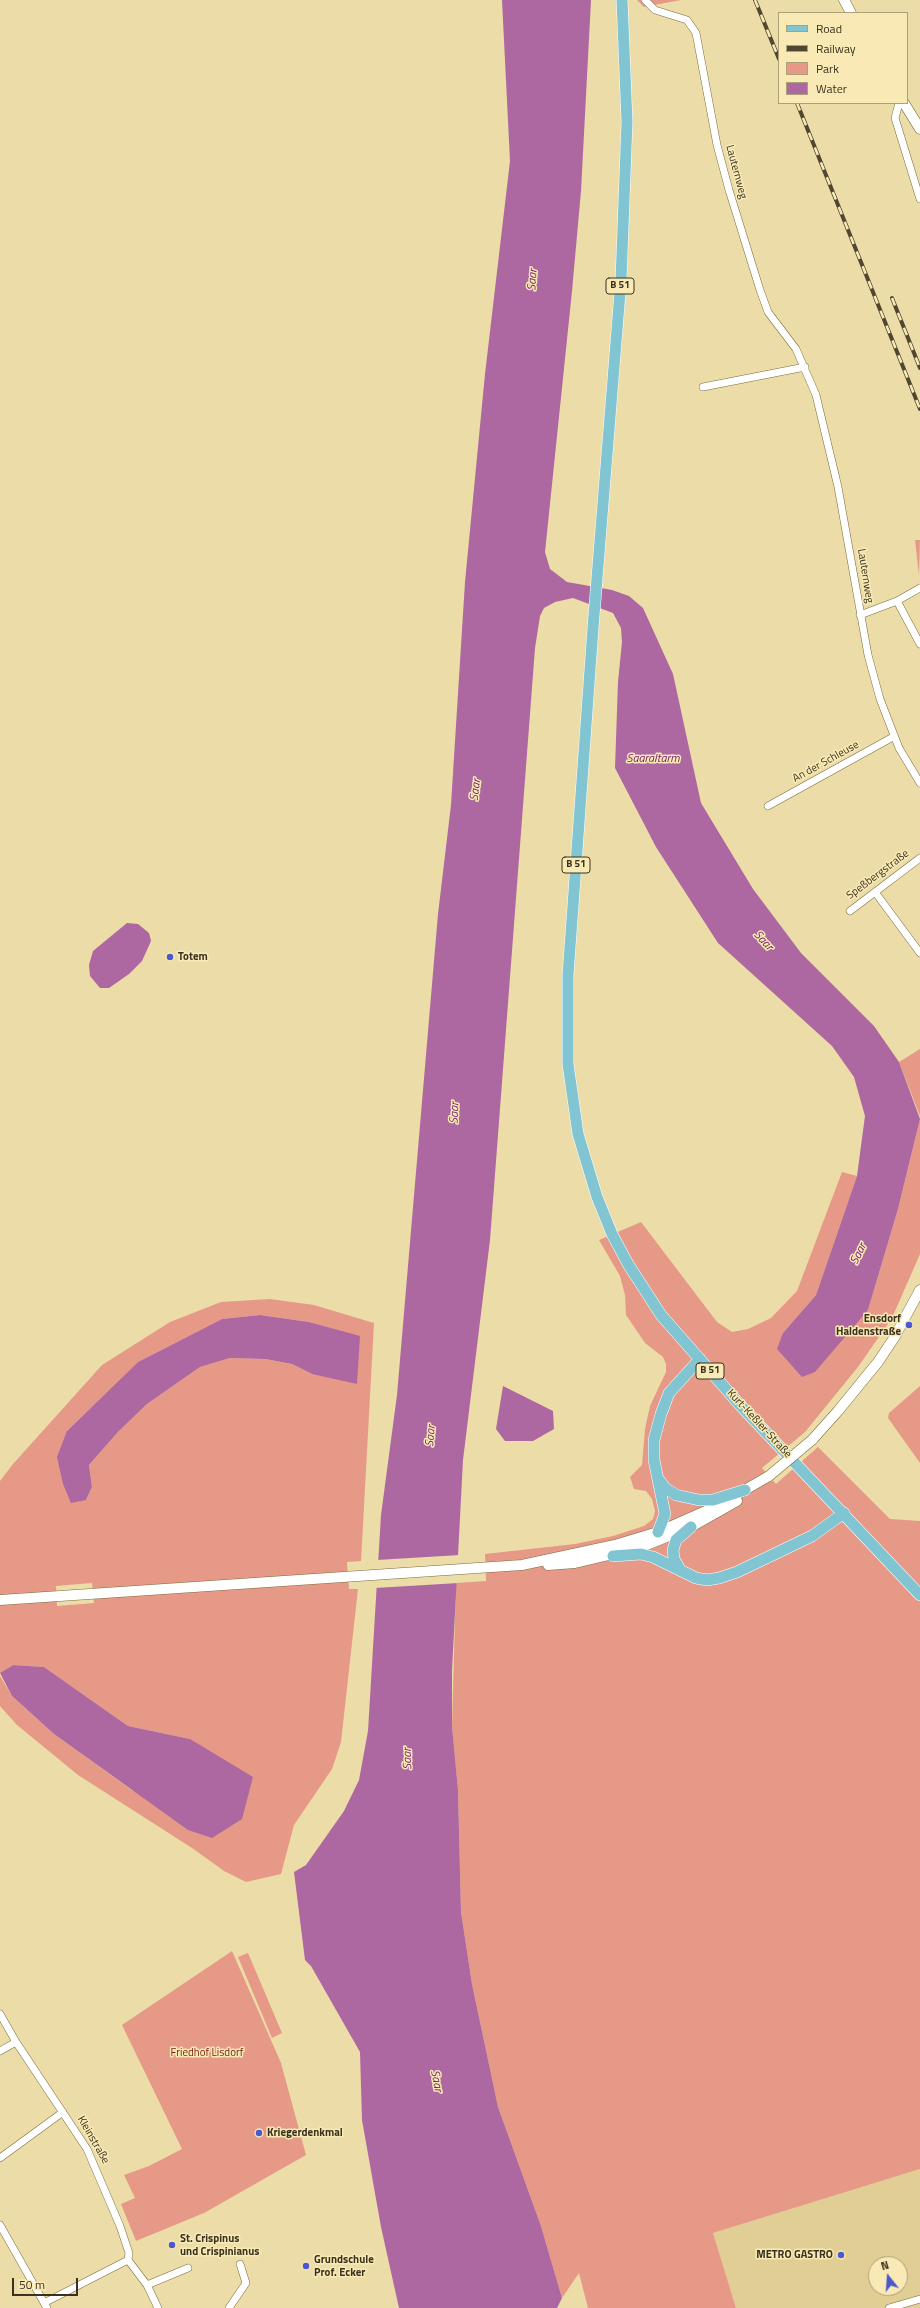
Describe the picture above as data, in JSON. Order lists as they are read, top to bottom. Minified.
{"streets":{"main road":["B 51","Kurt-Keßler-Straße"],"street":["Lauternweg","An der Schleuse","Speßbergstraße","Kleinstraße"]},"crossings":[["Lauternweg","An der Schleuse"]],"water":["Saar","Saaraltarm"],"parks":["Friedhof Lisdorf"],"places":["Totem","Ensdorf Haldenstraße","Kriegerdenkmal","St. Crispinus und Crispinianus","METRO GASTRO","Grundschule Prof. Ecker"],"legend":["Road","Railway","Park","Water"],"scale_bar":"50 m","north":"top"}
